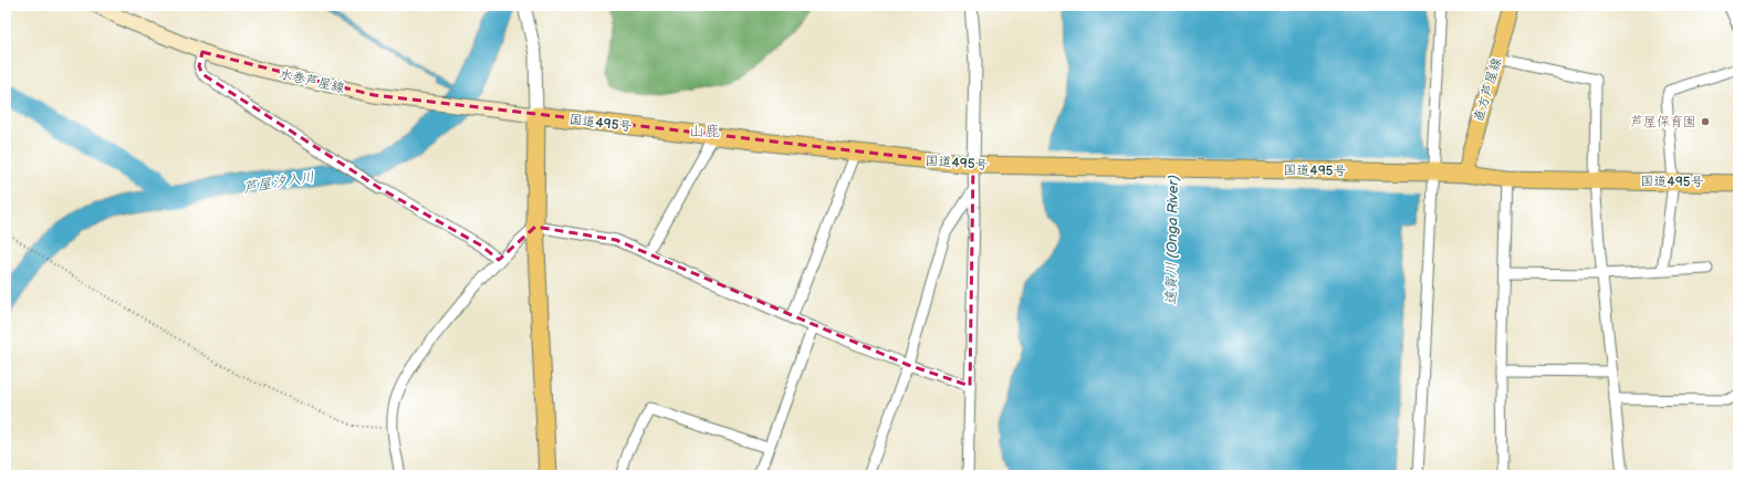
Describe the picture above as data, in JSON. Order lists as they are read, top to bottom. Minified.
{"streets":{"highway":["国道495号"],"main road":["水巻芦屋線","直方芦屋線"]},"crossings":[["水巻芦屋線","国道495号"],["直方芦屋線","国道495号"]],"districts":["山鹿"],"water":["芦屋汐入川","遠賀川 (Onga River)"],"places":["芦屋保育園"]}
